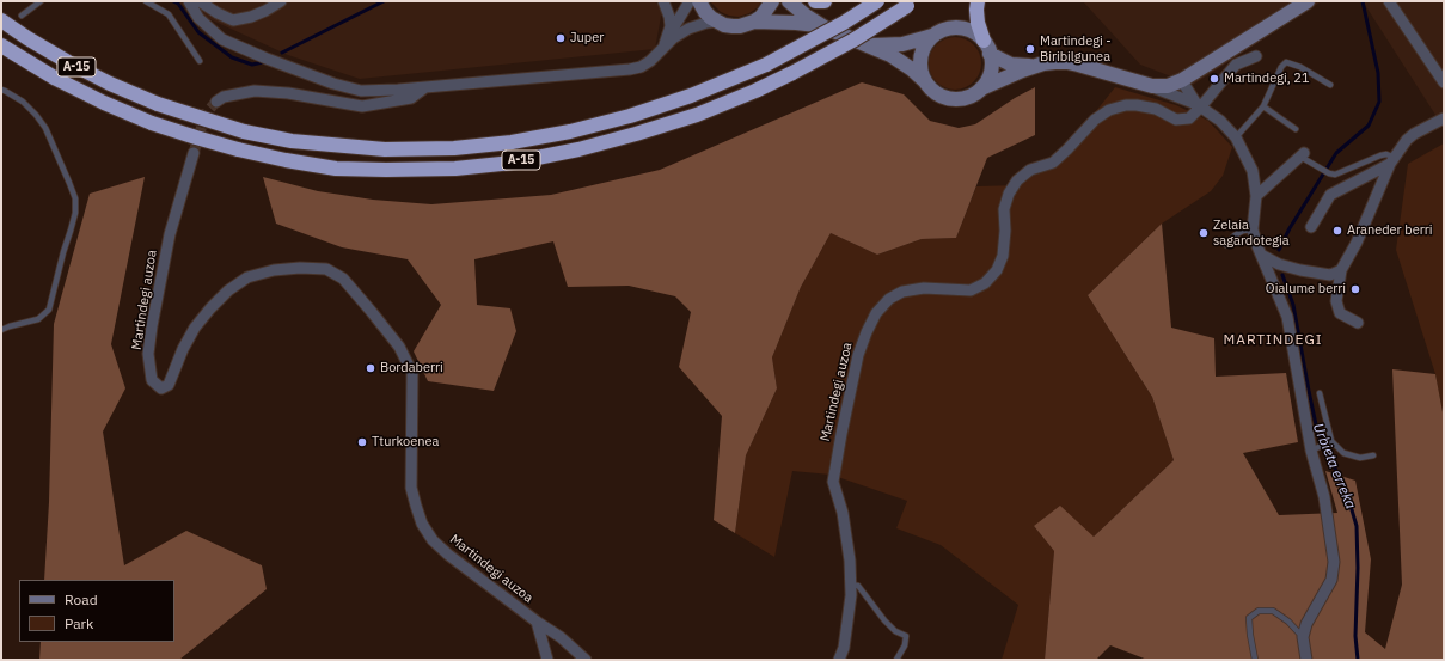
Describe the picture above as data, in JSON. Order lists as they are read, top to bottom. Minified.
{"streets":{"highway":["A-15"],"street":["Martindegi auzoa"]},"districts":["MARTINDEGI"],"water":["Urbieta erreka"],"places":["Juper","Martindegi - Biribilgunea","Martindegi, 21","Araneder berri","Zelaia sagardotegia","Oialume berri","Bordaberri","Tturkoenea"],"legend":["Road","Park"]}
